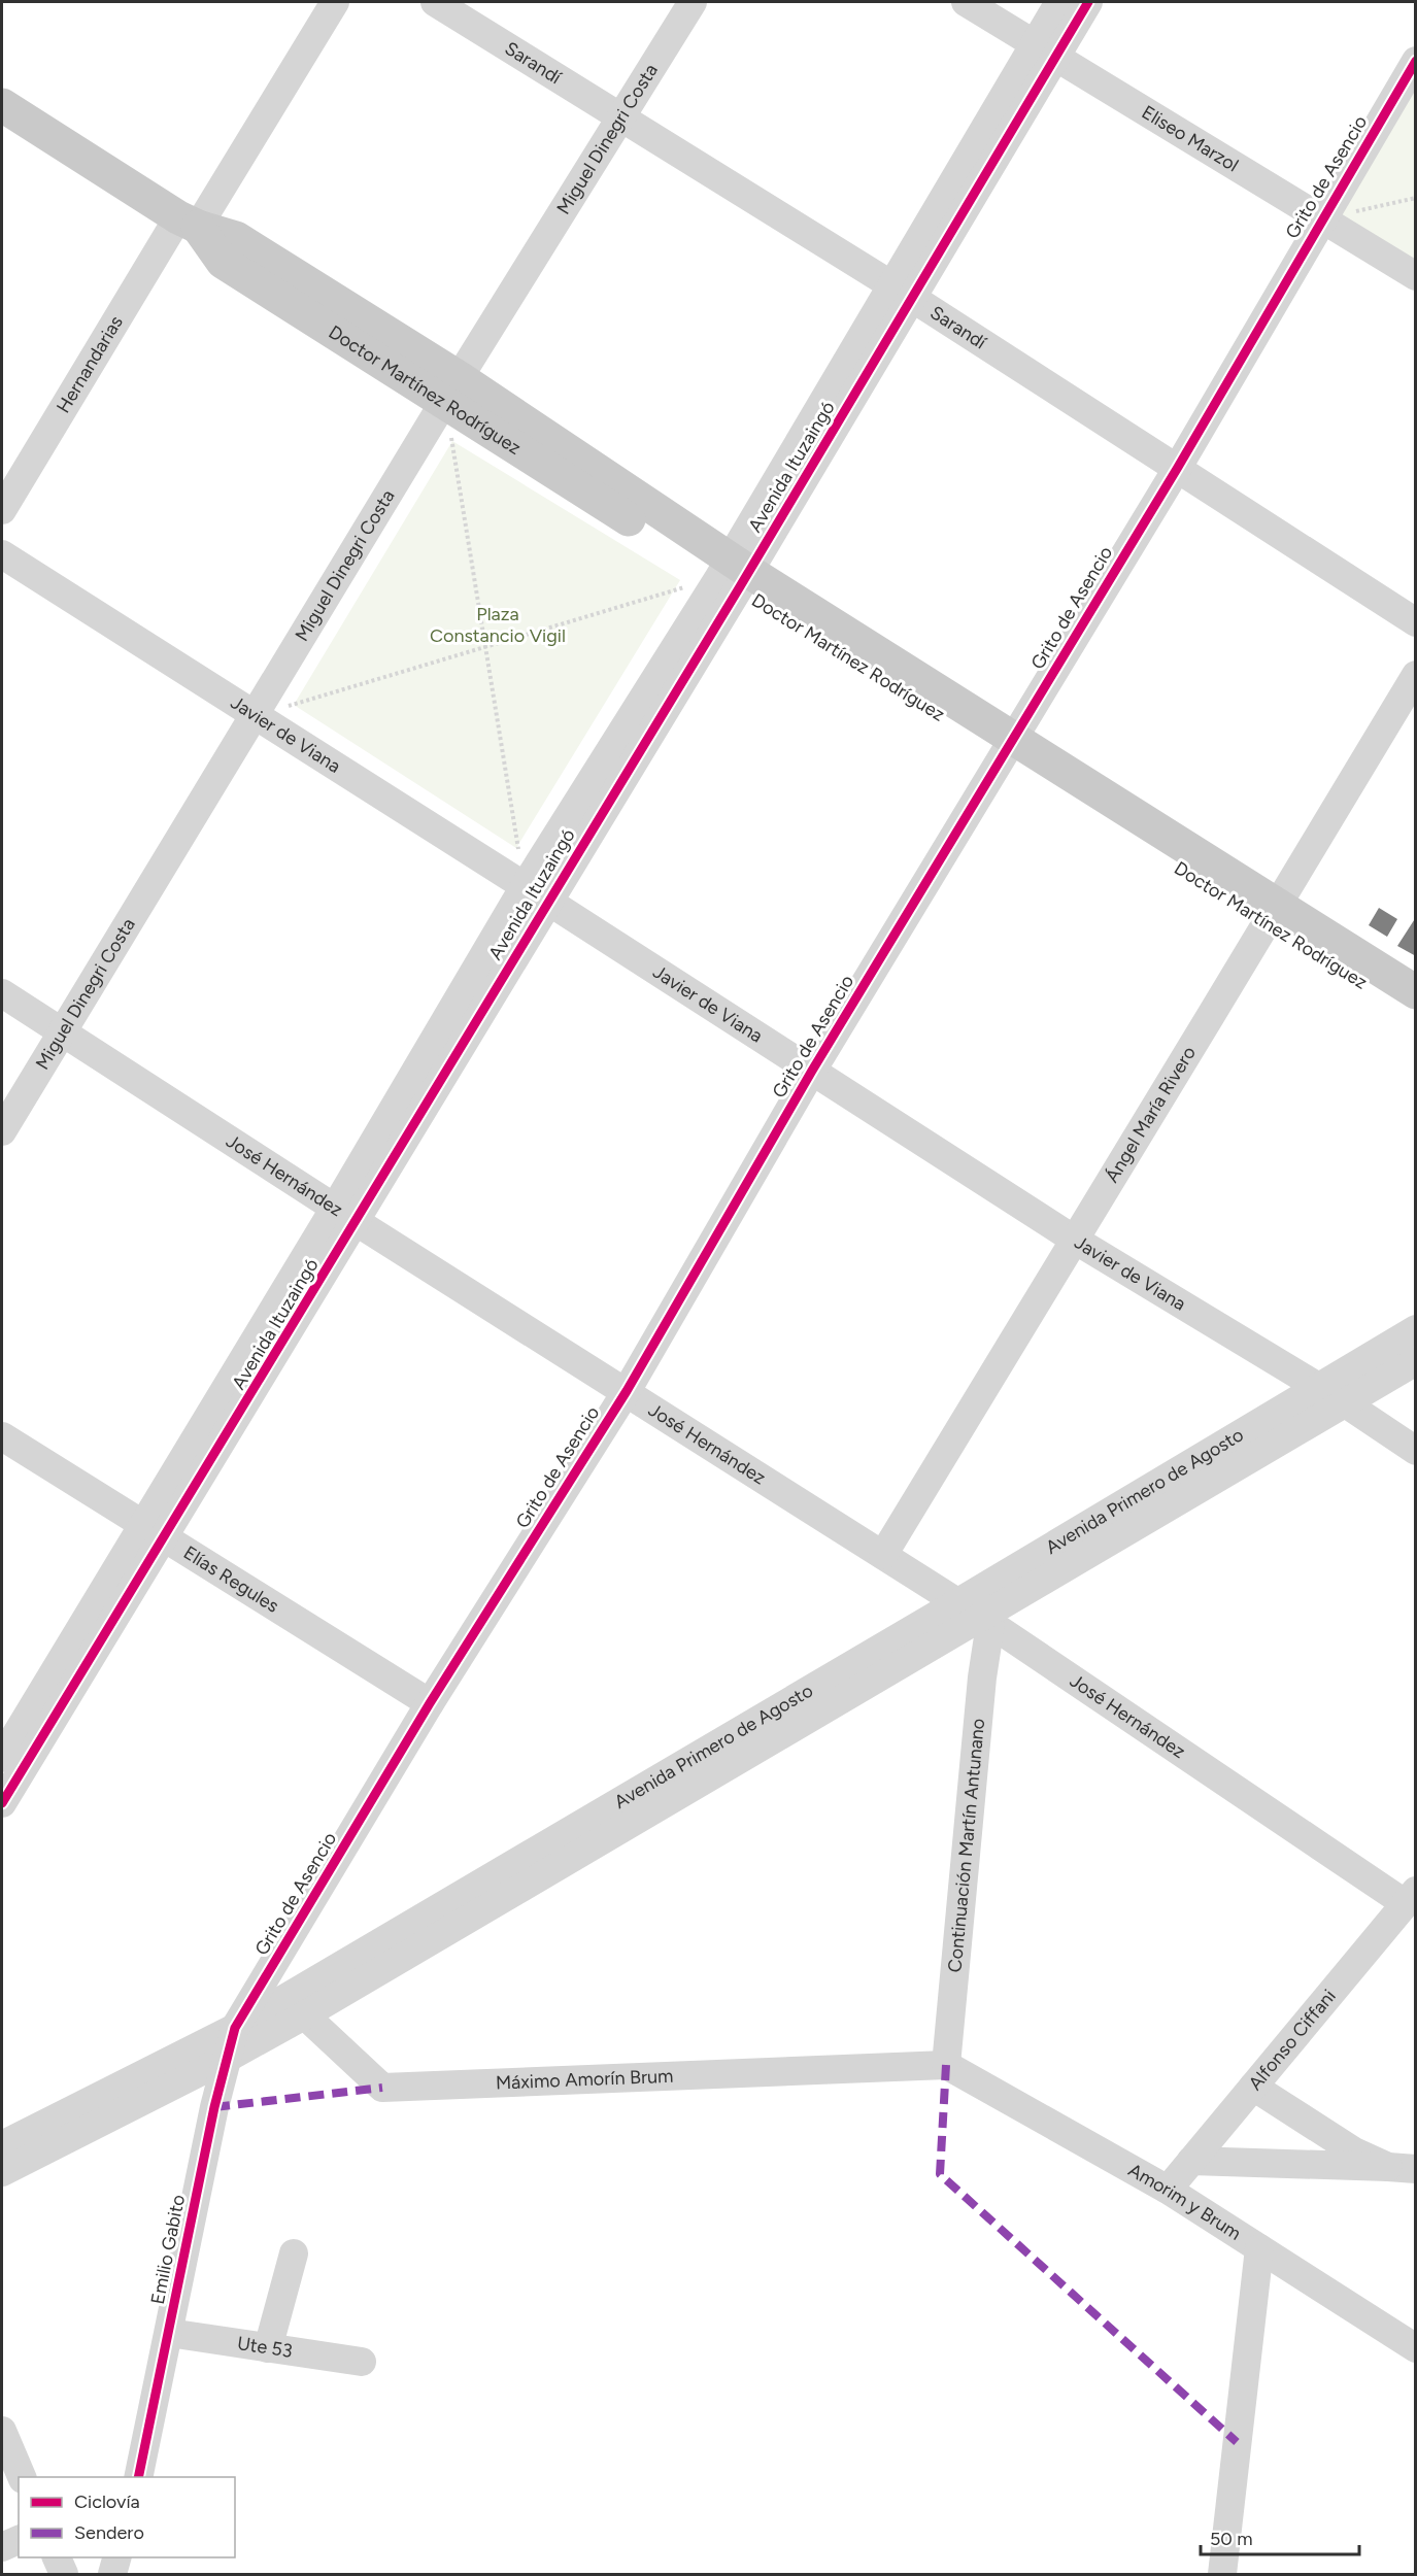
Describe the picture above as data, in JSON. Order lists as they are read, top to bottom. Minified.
{"streets":{"main road":["Doctor Martínez Rodríguez"],"street":["Sarandí","Miguel Dinegri Costa","Eliseo Marzol","Grito de Asencio","Hernandarias","Avenida Ituzaingó","Javier de Viana","Ángel María Rivero","José Hernández","Avenida Primero de Agosto","Elías Regules","Continuación Martín Antunano","Alfonso Ciffani","Máximo Amorín Brum","Amorim y Brum","Emilio Gabito","Ute 53"]},"crossings":[["Sarandí","Miguel Dinegri Costa"],["Sarandí","Grito de Asencio"],["Sarandí","Avenida Ituzaingó"],["Miguel Dinegri Costa","Doctor Martínez Rodríguez"],["Miguel Dinegri Costa","Javier de Viana"],["Miguel Dinegri Costa","José Hernández"],["Eliseo Marzol","Grito de Asencio"],["Eliseo Marzol","Avenida Ituzaingó"],["Grito de Asencio","Doctor Martínez Rodríguez"],["Grito de Asencio","Javier de Viana"],["Grito de Asencio","José Hernández"],["Grito de Asencio","Avenida Primero de Agosto"],["Grito de Asencio","Elías Regules"],["Grito de Asencio","Máximo Amorín Brum"],["Hernandarias","Doctor Martínez Rodríguez"],["Doctor Martínez Rodríguez","Avenida Ituzaingó"],["Doctor Martínez Rodríguez","Ángel María Rivero"],["Avenida Ituzaingó","Javier de Viana"],["Avenida Ituzaingó","José Hernández"],["Avenida Ituzaingó","Elías Regules"],["Javier de Viana","Ángel María Rivero"],["Javier de Viana","Avenida Primero de Agosto"],["Ángel María Rivero","José Hernández"],["José Hernández","Avenida Primero de Agosto"],["José Hernández","Continuación Martín Antunano"],["José Hernández","Alfonso Ciffani"],["Avenida Primero de Agosto","Continuación Martín Antunano"],["Avenida Primero de Agosto","Máximo Amorín Brum"],["Avenida Primero de Agosto","Emilio Gabito"],["Continuación Martín Antunano","Máximo Amorín Brum"],["Continuación Martín Antunano","Amorim y Brum"],["Alfonso Ciffani","Amorim y Brum"],["Máximo Amorín Brum","Amorim y Brum"],["Emilio Gabito","Ute 53"]],"parks":["Plaza Constancio Vigil"],"legend":["Ciclovía","Sendero"],"scale_bar":"50 m"}
